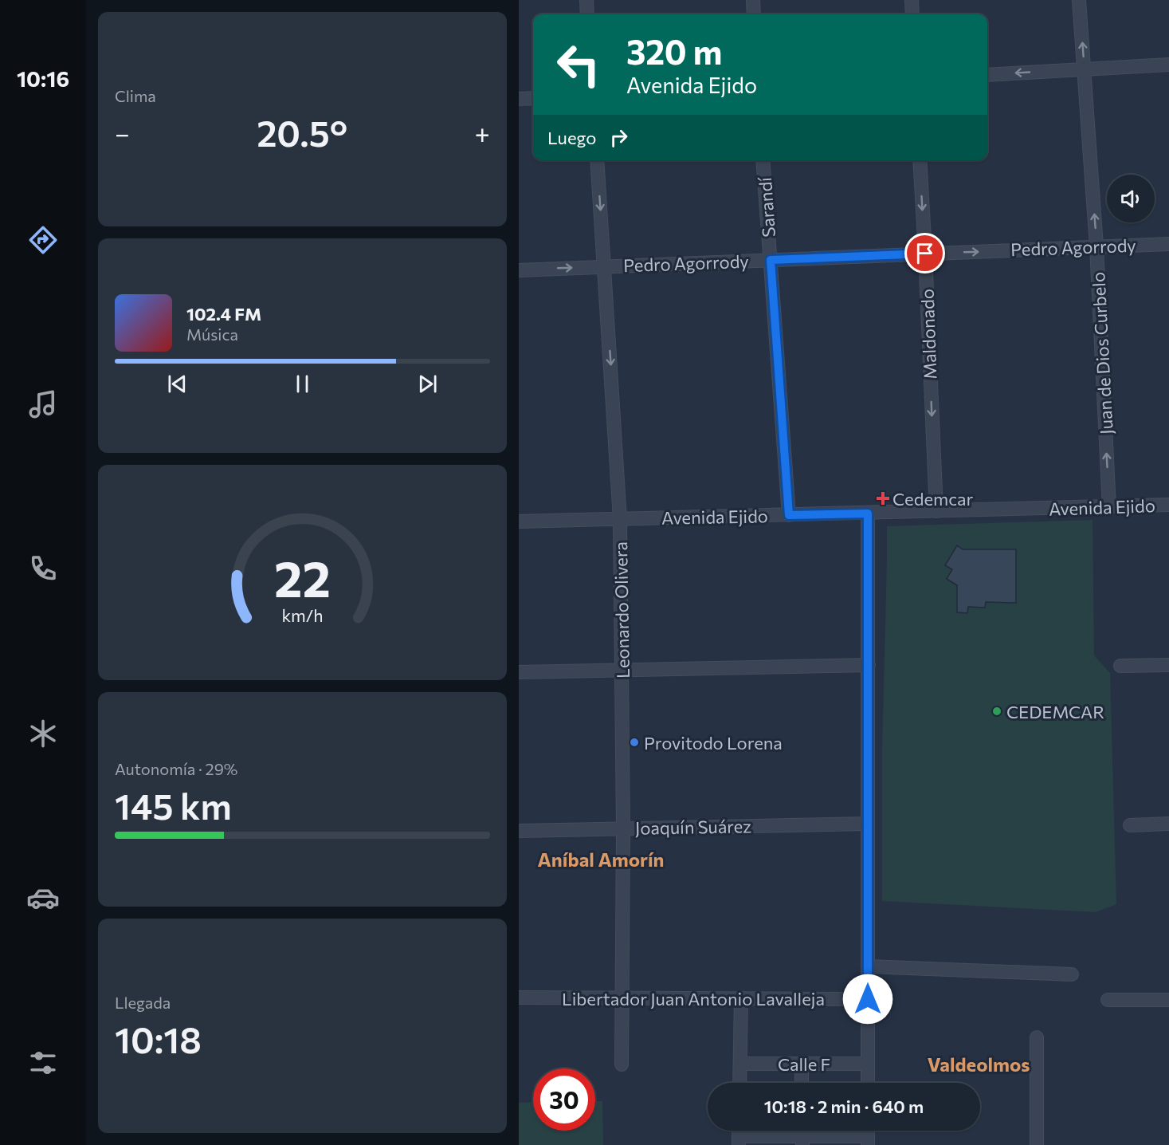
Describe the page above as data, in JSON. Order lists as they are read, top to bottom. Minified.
{"streets":{"street":["Sarandí","Pedro Agorrody","Maldonado","Juan de Dios Curbelo","Avenida Ejido","Leonardo Olivera","Joaquín Suárez","Libertador Juan Antonio Lavalleja","Calle F"]},"crossings":[["Sarandí","Pedro Agorrody"],["Sarandí","Avenida Ejido"],["Pedro Agorrody","Maldonado"],["Pedro Agorrody","Juan de Dios Curbelo"],["Pedro Agorrody","Leonardo Olivera"],["Maldonado","Avenida Ejido"],["Juan de Dios Curbelo","Avenida Ejido"],["Avenida Ejido","Leonardo Olivera"],["Leonardo Olivera","Joaquín Suárez"],["Leonardo Olivera","Libertador Juan Antonio Lavalleja"]],"one_way":["Pedro Agorrody","Maldonado","Juan de Dios Curbelo","Leonardo Olivera"],"districts":["Aníbal Amorín","Valdeolmos"],"places":{"health":["Cedemcar"],"other":["CEDEMCAR","Provitodo Lorena"]},"page":{"tabs":"10:16","tile":["Clima",["Autonomía · 29%","145 km"],["Llegada","10:18"]],"turn":["320 m","Avenida Ejido"],"heat":["−","20.5°","+"],"then":"Luego","song":["102.4 FM","Música"],"limit":"30","trip":"10:18 · 2 min · 640 m","gauge":["22","km/h"]}}
